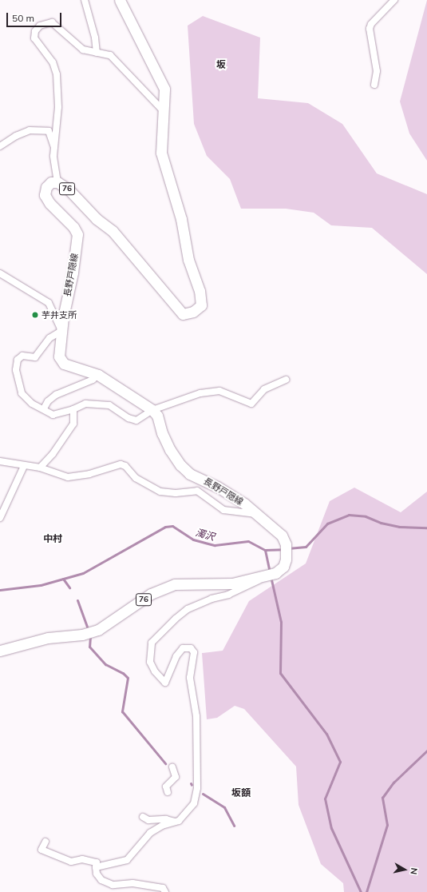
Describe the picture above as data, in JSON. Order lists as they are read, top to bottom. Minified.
{"streets":{"main road":["76","長野戸隠線"]},"crossings":[["76","長野戸隠線"]],"districts":["坂","中村","坂額"],"water":["濁沢"],"places":["芋井支所"],"scale_bar":"50 m","north":"right"}
